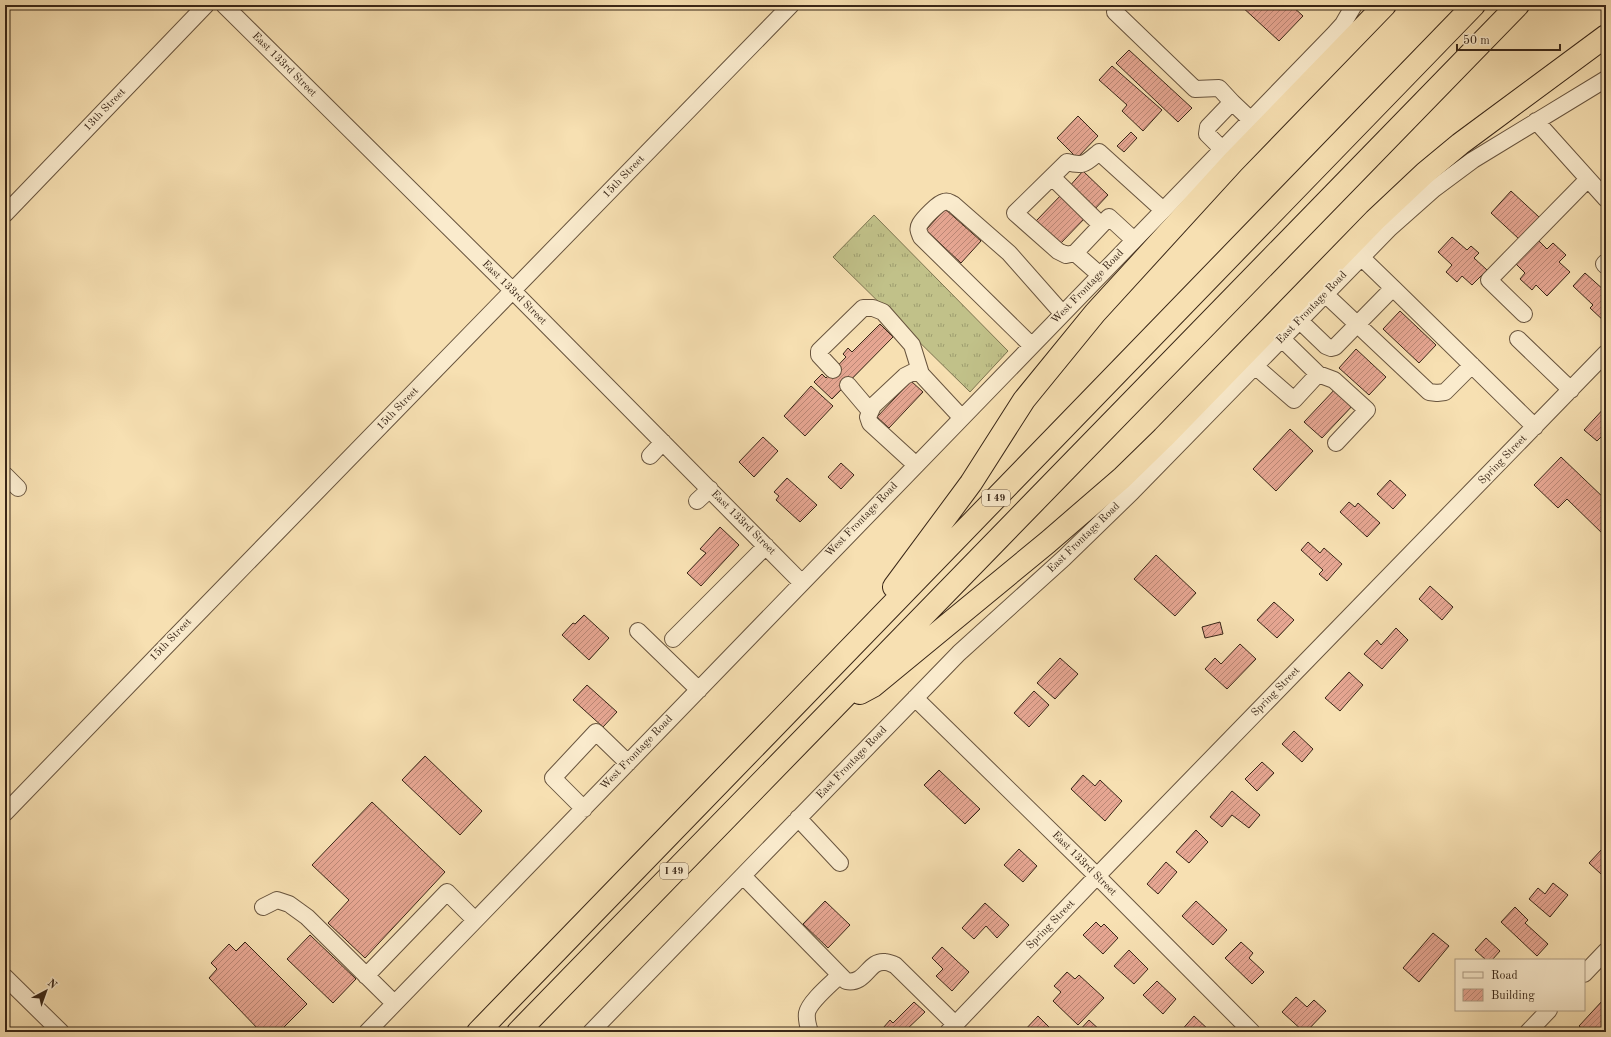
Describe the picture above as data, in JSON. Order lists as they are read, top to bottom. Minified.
{"streets":{"highway":["I 49"],"street":["East 133rd Street","13th Street","15th Street","West Frontage Road","East Frontage Road","Spring Street"]},"crossings":[["East 133rd Street","15th Street"],["East 133rd Street","West Frontage Road"],["East 133rd Street","East Frontage Road"],["East 133rd Street","Spring Street"]],"legend":["Road","Building"],"scale_bar":"50 m","north":"top right"}
